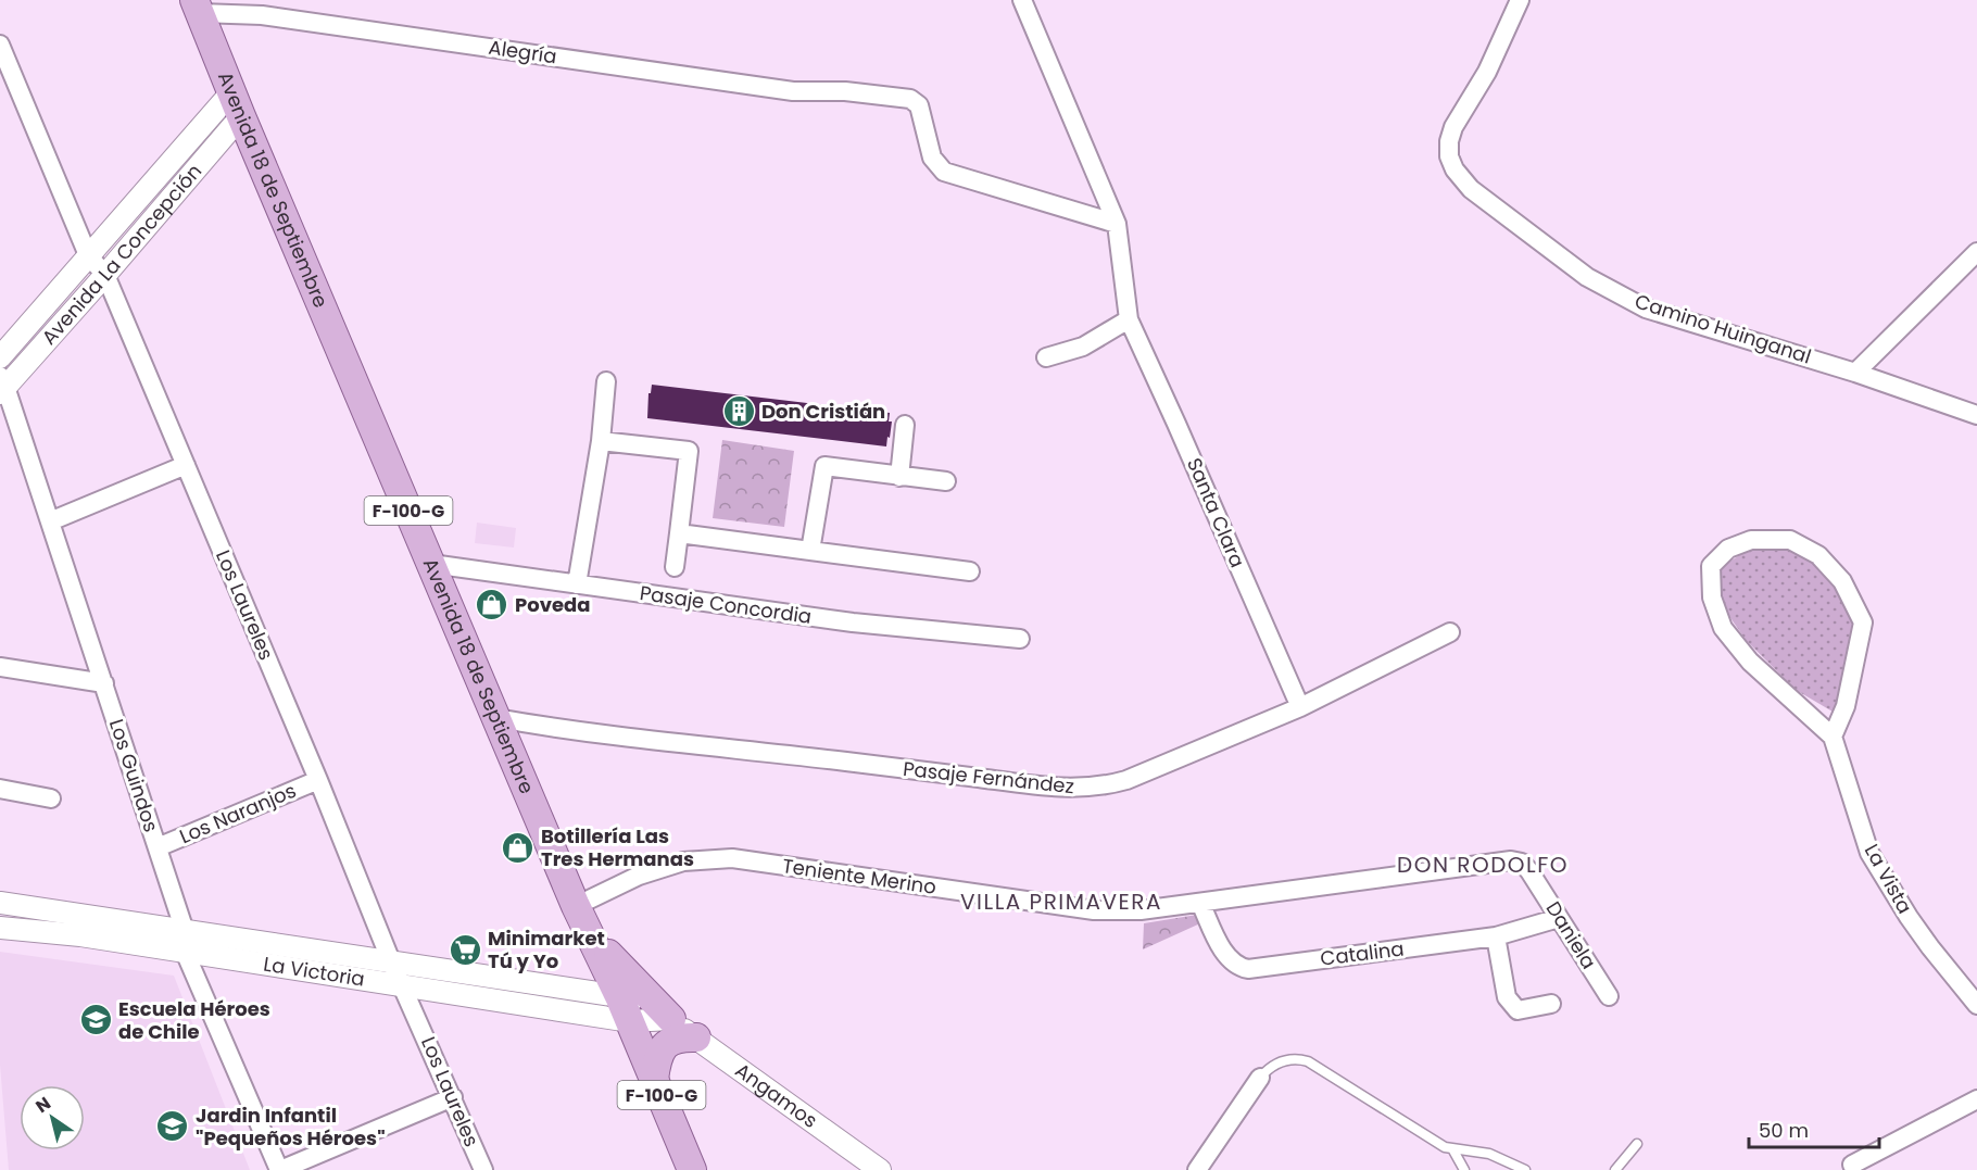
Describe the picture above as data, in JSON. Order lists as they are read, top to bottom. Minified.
{"streets":{"main road":["Avenida 18 de Septiembre","F-100-G"],"street":["Alegría","Avenida La Concepción","Camino Huinganal","Santa Clara","Los Laureles","Pasaje Concordia","Los Guindos","Pasaje Fernández","Los Naranjos","Teniente Merino","La Vista","Daniela","Catalina","La Victoria","Angamos"]},"crossings":[["Alegría","Avenida 18 de Septiembre"],["Alegría","Santa Clara"],["Avenida 18 de Septiembre","Avenida La Concepción"],["Avenida 18 de Septiembre","Pasaje Concordia"],["Avenida 18 de Septiembre","Pasaje Fernández"],["Avenida 18 de Septiembre","Teniente Merino"],["Avenida 18 de Septiembre","La Victoria"],["Avenida La Concepción","Los Laureles"],["Avenida La Concepción","Los Guindos"],["Santa Clara","Pasaje Fernández"],["Los Laureles","Los Naranjos"],["Los Laureles","La Victoria"],["Los Guindos","Los Naranjos"],["Los Guindos","La Victoria"],["Teniente Merino","Daniela"],["Teniente Merino","Catalina"],["Daniela","Catalina"]],"districts":["DON RODOLFO","VILLA PRIMAVERA"],"places":{"building":["Don Cristián"],"shop":["Poveda","Botillería Las Tres Hermanas"],"supermarket":["Minimarket Tú y Yo"],"school or university":["Escuela Héroes de Chile","Jardin Infantil \"Pequeños Héroes\""]},"scale_bar":"50 m","north":"top left"}
